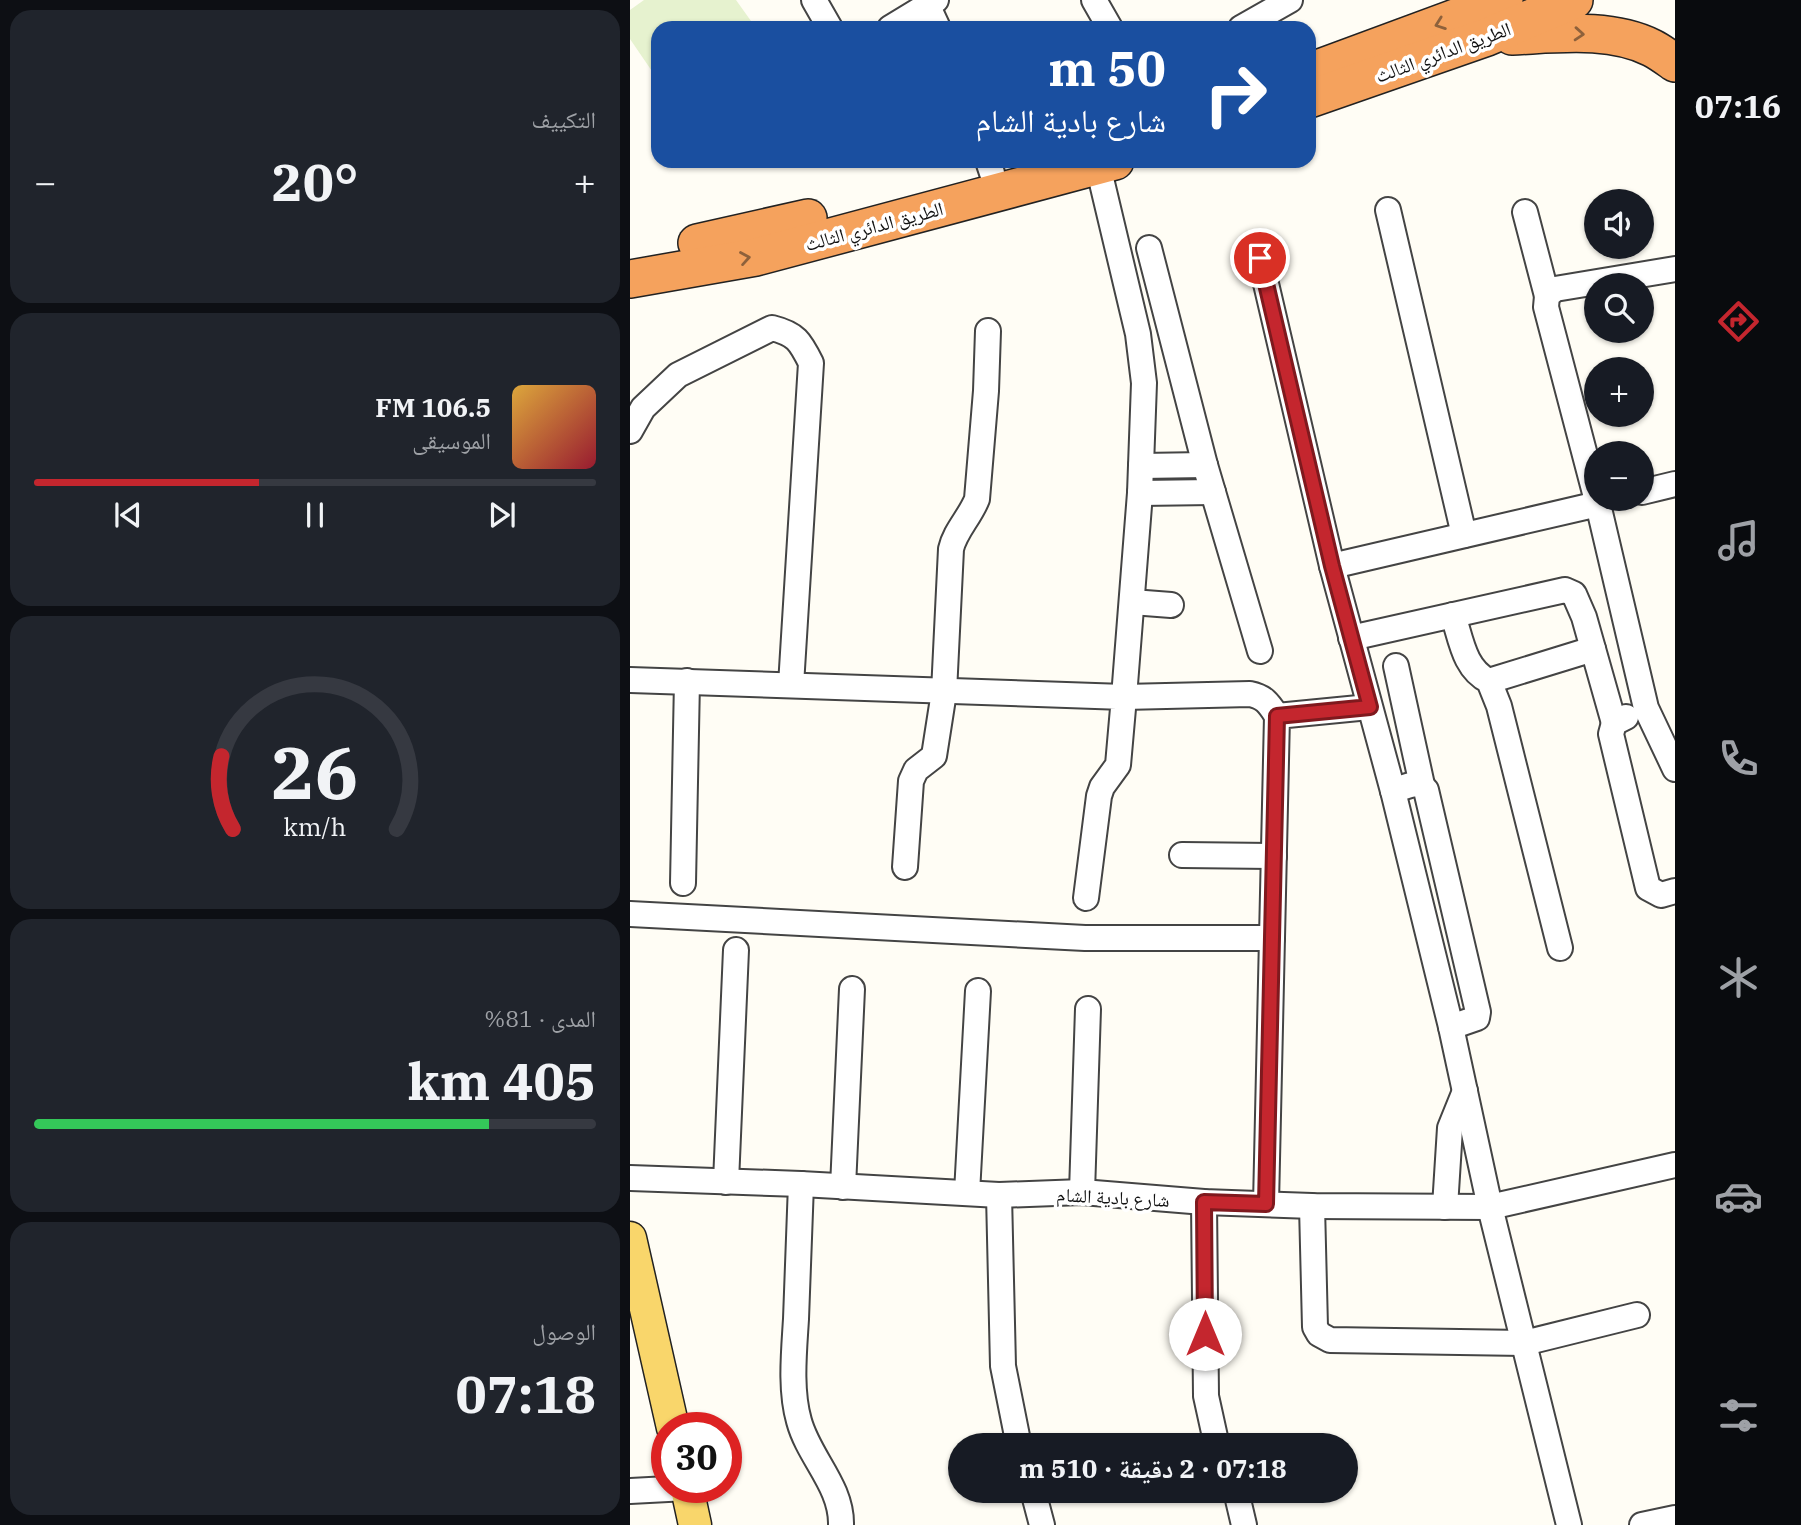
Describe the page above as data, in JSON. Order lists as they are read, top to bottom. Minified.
{"streets":{"highway":["الطريق الدائري الثالث"],"street":["شارع بادية الشام"]},"page":{"tabs":"07:16","tile":["التكييف",["المدى · 81%","405 km"],["الوصول","07:18"]],"turn":["50 m","شارع بادية الشام"],"heat":["−","20°","+"],"map_buttons":["+","−"],"song":["106.5 FM","الموسيقى"],"limit":"30","trip":"07:18 · 2 دقيقة · 510 m","gauge":["26","km/h"]}}
